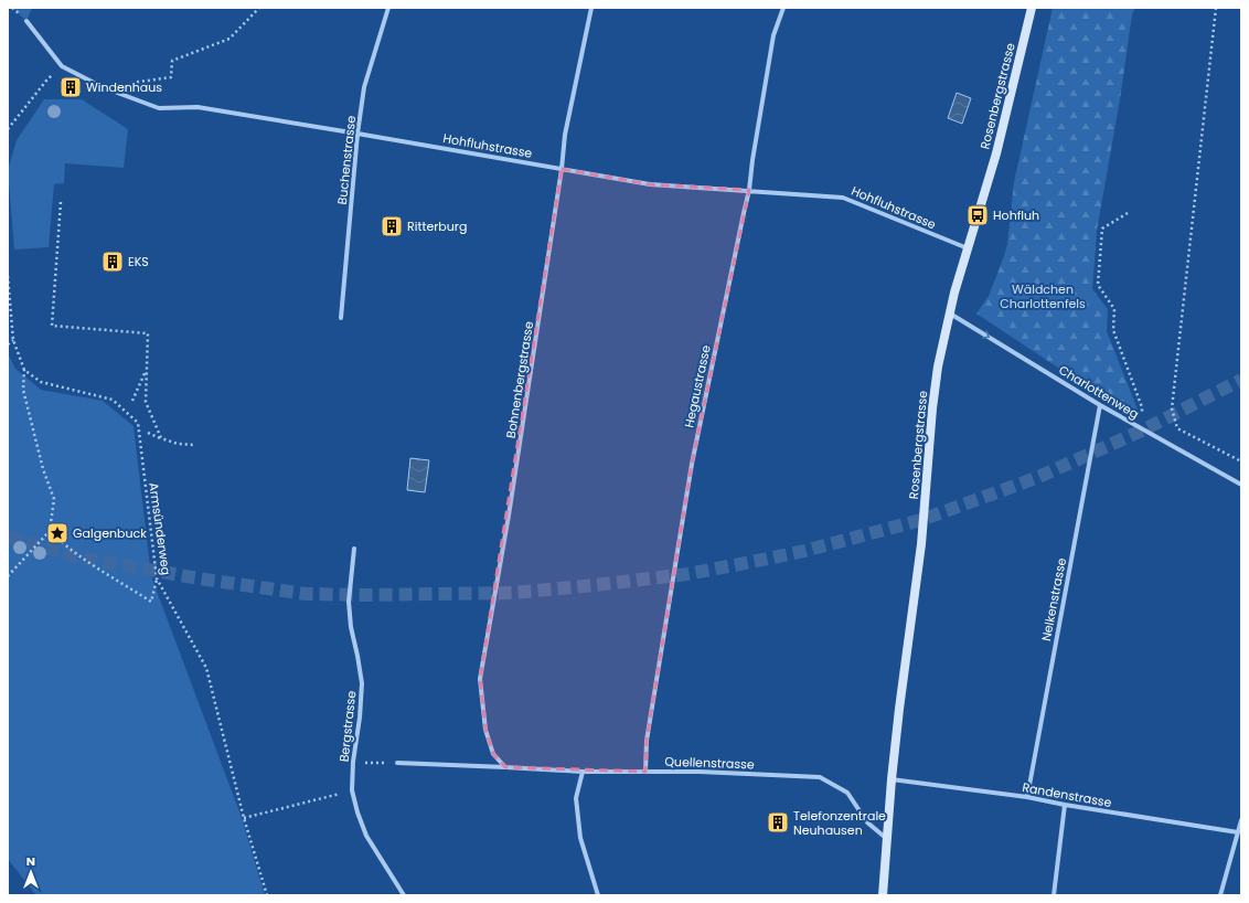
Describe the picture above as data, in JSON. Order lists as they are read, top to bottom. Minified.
{"streets":{"street":["Rosenbergstrasse","Hohfluhstrasse","Buchenstrasse","Bohnenbergstrasse","Hegaustrasse","Charlottenweg","Nelkenstrasse","Bergstrasse","Quellenstrasse","Randenstrasse"],"path":["Armsünderweg"]},"crossings":[["Rosenbergstrasse","Hohfluhstrasse"],["Rosenbergstrasse","Charlottenweg"],["Rosenbergstrasse","Quellenstrasse"],["Rosenbergstrasse","Randenstrasse"],["Hohfluhstrasse","Buchenstrasse"],["Hohfluhstrasse","Bohnenbergstrasse"],["Hohfluhstrasse","Hegaustrasse"],["Bohnenbergstrasse","Quellenstrasse"],["Hegaustrasse","Quellenstrasse"],["Charlottenweg","Nelkenstrasse"],["Nelkenstrasse","Randenstrasse"]],"one_way":["Charlottenweg"],"parks":["Wäldchen Charlottenfels"],"places":{"building":["Windenhaus","Ritterburg","EKS","Telefonzentrale Neuhausen"],"bus stop":["Hohfluh"],"place":["Galgenbuck"]},"north":"top"}
